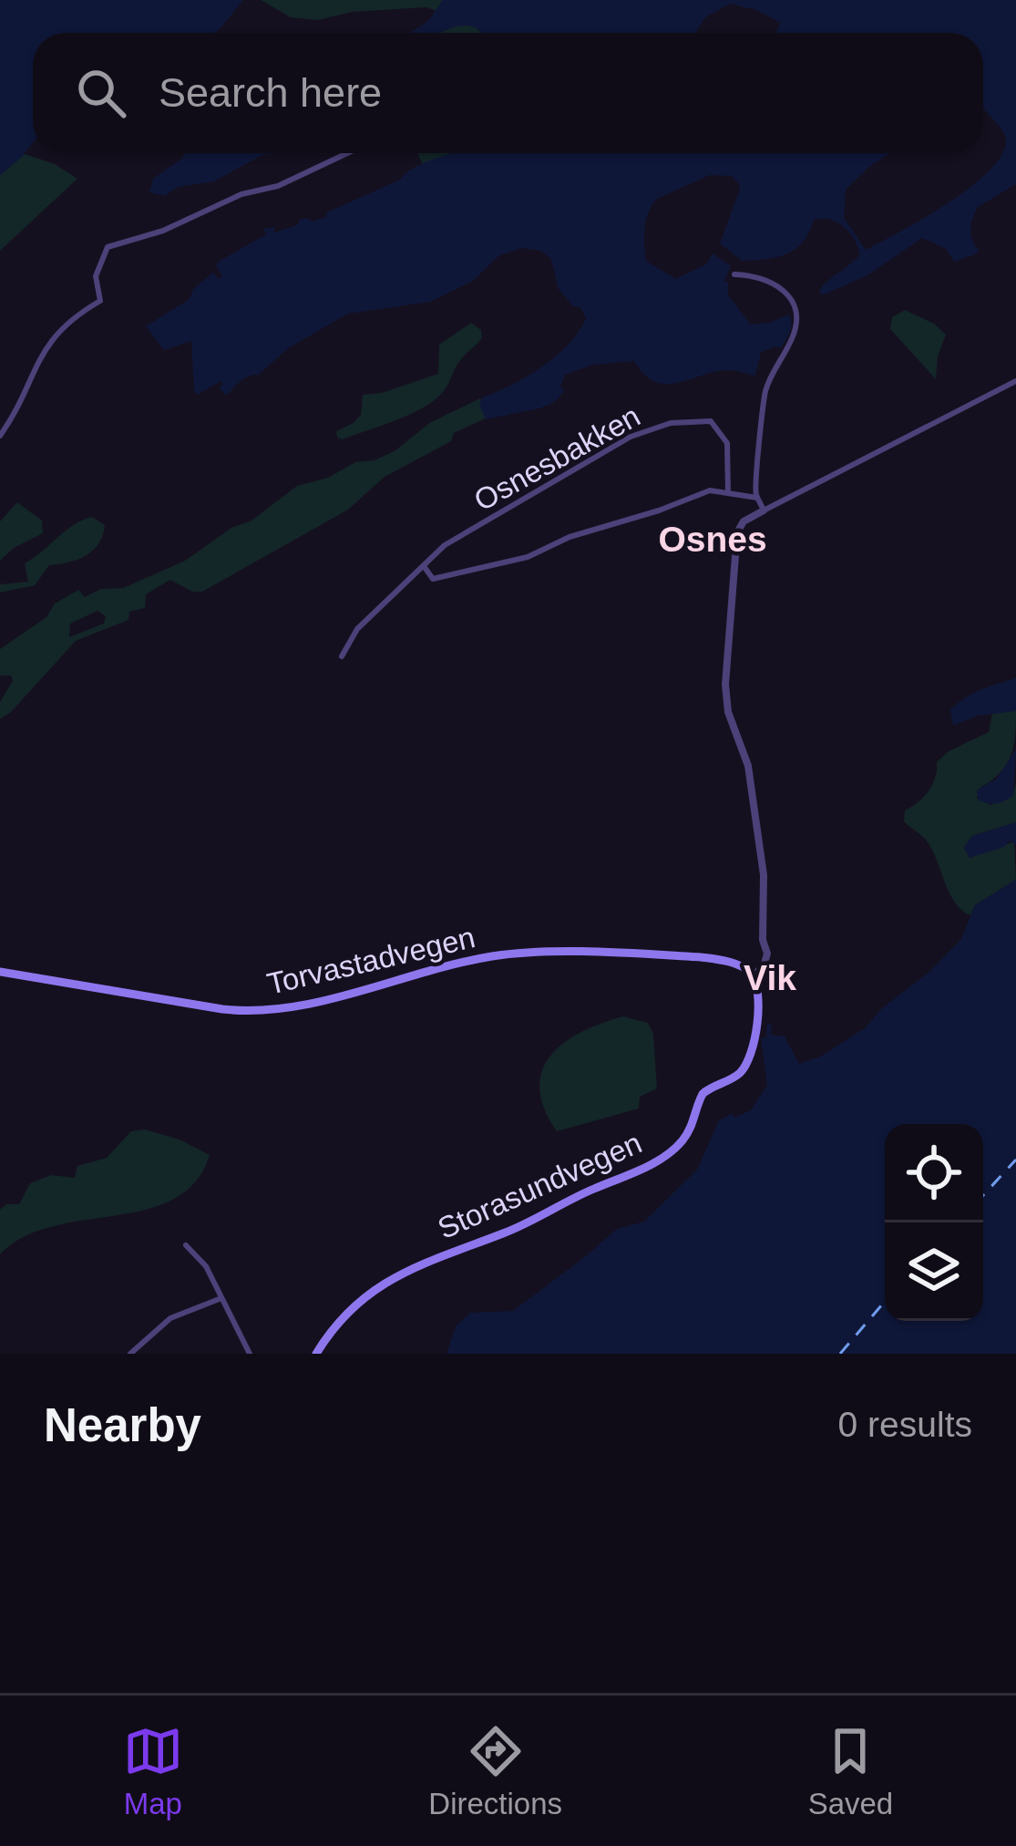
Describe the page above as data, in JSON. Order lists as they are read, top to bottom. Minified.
{"streets":{"main road":["Torvastadvegen","Storasundvegen"],"street":["Osnesbakken"]},"crossings":[["Torvastadvegen","Storasundvegen"]],"districts":["Osnes","Vik"],"page":{"search":"Search here","heading":["Nearby","0 results"],"nav":["Map","Directions","Saved"]}}
